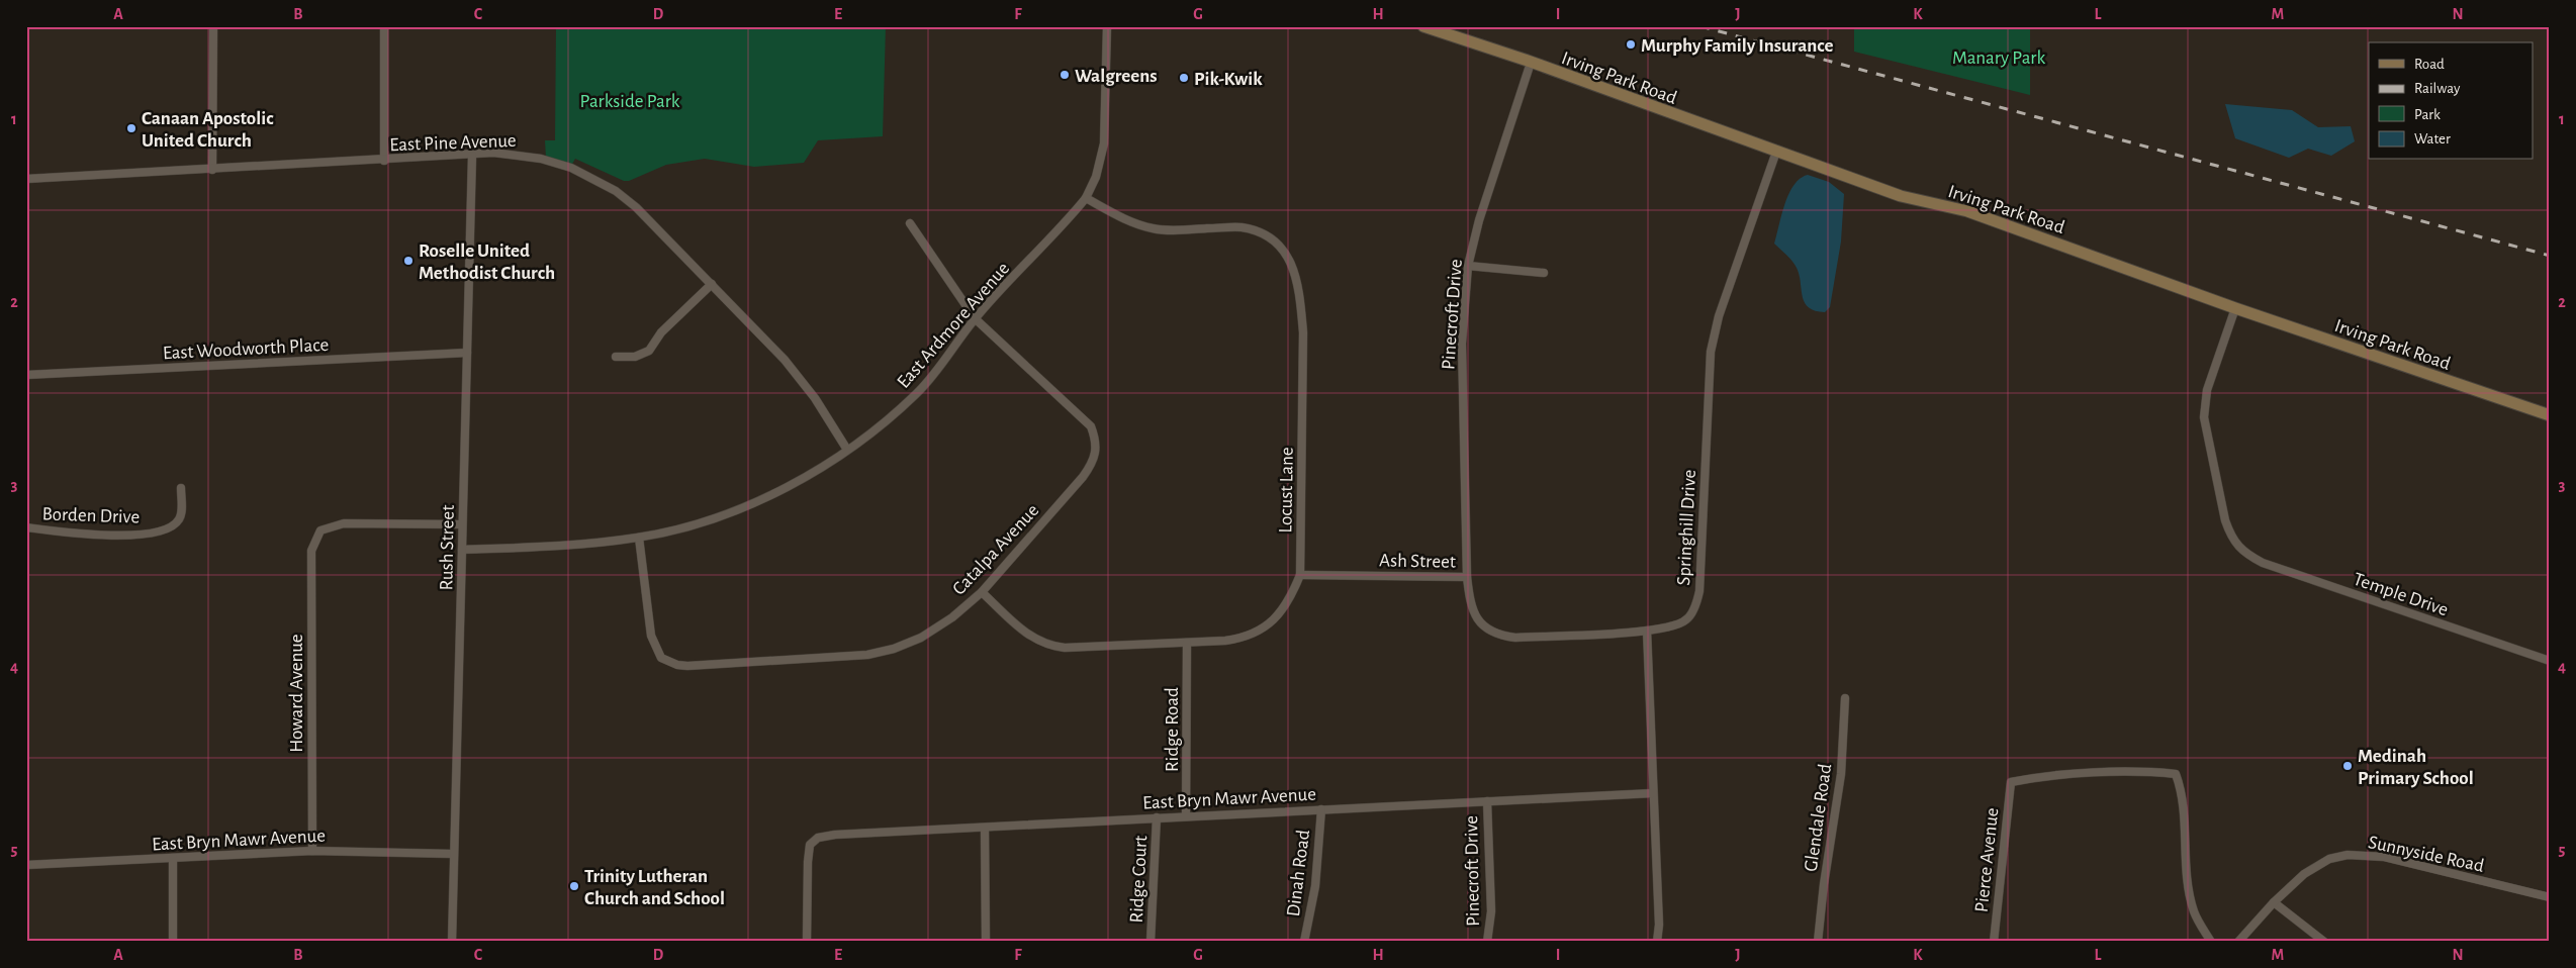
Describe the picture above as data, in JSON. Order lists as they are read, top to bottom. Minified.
{"streets":{"main road":["Irving Park Road"],"street":["East Pine Avenue","Pinecroft Drive","East Ardmore Avenue","East Woodworth Place","Locust Lane","Borden Drive","Springhill Drive","Rush Street","Catalpa Avenue","Ash Street","Temple Drive","Howard Avenue","Ridge Road","East Bryn Mawr Avenue","Glendale Road","Sunnyside Road","Pierce Avenue","Dinah Road","Ridge Court"]},"crossings":[["Irving Park Road","Pinecroft Drive"],["Irving Park Road","Springhill Drive"],["Irving Park Road","Temple Drive"],["East Pine Avenue","East Ardmore Avenue"],["East Pine Avenue","Rush Street"],["Pinecroft Drive","Ash Street"],["Pinecroft Drive","East Bryn Mawr Avenue"],["East Ardmore Avenue","Locust Lane"],["East Ardmore Avenue","Rush Street"],["East Ardmore Avenue","Catalpa Avenue"],["East Woodworth Place","Rush Street"],["Locust Lane","Catalpa Avenue"],["Locust Lane","Ash Street"],["Locust Lane","Ridge Road"],["Springhill Drive","Ash Street"],["Rush Street","Howard Avenue"],["Rush Street","East Bryn Mawr Avenue"],["Howard Avenue","East Bryn Mawr Avenue"],["Ridge Road","East Bryn Mawr Avenue"],["East Bryn Mawr Avenue","Dinah Road"],["East Bryn Mawr Avenue","Ridge Court"]],"parks":["Manary Park","Parkside Park"],"places":["Murphy Family Insurance","Walgreens","Pik-Kwik","Canaan Apostolic United Church","Roselle United Methodist Church","Medinah Primary School","Trinity Lutheran Church and School"],"legend":["Road","Railway","Park","Water"],"grid":{"columns":["A","B","C","D","E","F","G","H","I","J","K","L","M","N"],"rows":["1","2","3","4","5"]}}
